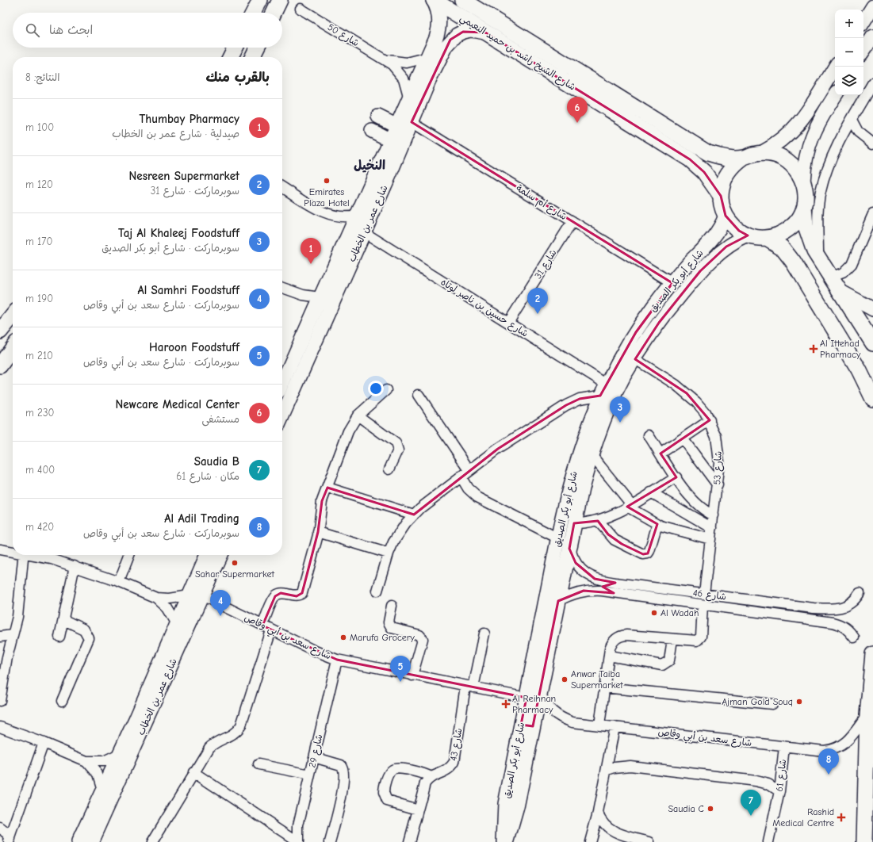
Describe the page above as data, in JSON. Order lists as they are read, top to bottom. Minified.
{"streets":{"main road":["شارع الشيخ راشد بن حميد النعيمي"],"street":["شارع 50","شارع أم سلمة","شارع عمر بن الخطاب","شارع 31","شارع أبو بكر الصديق","شارع حسين بن ناصر لوتاه","شارع 53","شارع 46","شارع سعد بن أبي وقاص","شارع 43","شارع 29","شارع 61"]},"crossings":[["شارع 50","شارع عمر بن الخطاب"],["شارع الشيخ راشد بن حميد النعيمي","شارع عمر بن الخطاب"],["شارع الشيخ راشد بن حميد النعيمي","شارع أبو بكر الصديق"],["شارع أم سلمة","شارع عمر بن الخطاب"],["شارع أم سلمة","شارع 31"],["شارع أم سلمة","شارع أبو بكر الصديق"],["شارع عمر بن الخطاب","شارع حسين بن ناصر لوتاه"],["شارع عمر بن الخطاب","شارع سعد بن أبي وقاص"],["شارع 31","شارع حسين بن ناصر لوتاه"],["شارع أبو بكر الصديق","شارع حسين بن ناصر لوتاه"],["شارع أبو بكر الصديق","شارع 53"],["شارع أبو بكر الصديق","شارع 46"],["شارع أبو بكر الصديق","شارع سعد بن أبي وقاص"],["شارع 53","شارع 46"],["شارع سعد بن أبي وقاص","شارع 43"],["شارع سعد بن أبي وقاص","شارع 29"],["شارع سعد بن أبي وقاص","شارع 61"]],"districts":["النخيل"],"places":{"other":["Emirates Plaza Hotel","Sahar Supermarket","Al Wadah","Marufa Grocery","Anwar Taiba Supermarket","Ajman Gold Souq","Saudia C"],"health":["Al Ittehad Pharmacy","Al Reihnan Pharmacy","Rashid Medical Centre"]},"page":{"map_buttons":["+","−"],"search":"ابحث هنا","heading":["بالقرب منك","النتائج: 8"],"pins":["6","1","2","3","4","5","8","7"],"list":[{"mark":"1","name":"Thumbay Pharmacy","note":"صيدلية · شارع عمر بن الخطاب","value":"100 m"},{"mark":"2","name":"Nesreen Supermarket","note":"سوبرماركت · شارع 31","value":"120 m"},{"mark":"3","name":"Taj Al Khaleej Foodstuff","note":"سوبرماركت · شارع أبو بكر الصديق","value":"170 m"},{"mark":"4","name":"Al Samhri Foodstuff","note":"سوبرماركت · شارع سعد بن أبي وقاص","value":"190 m"},{"mark":"5","name":"Haroon Foodstuff","note":"سوبرماركت · شارع سعد بن أبي وقاص","value":"210 m"},{"mark":"6","name":"Newcare Medical Center","note":"مستشفى","value":"230 m"},{"mark":"7","name":"Saudia B","note":"مكان · شارع 61","value":"400 m"},{"mark":"8","name":"Al Adil Trading","note":"سوبرماركت · شارع سعد بن أبي وقاص","value":"420 m"}]}}
